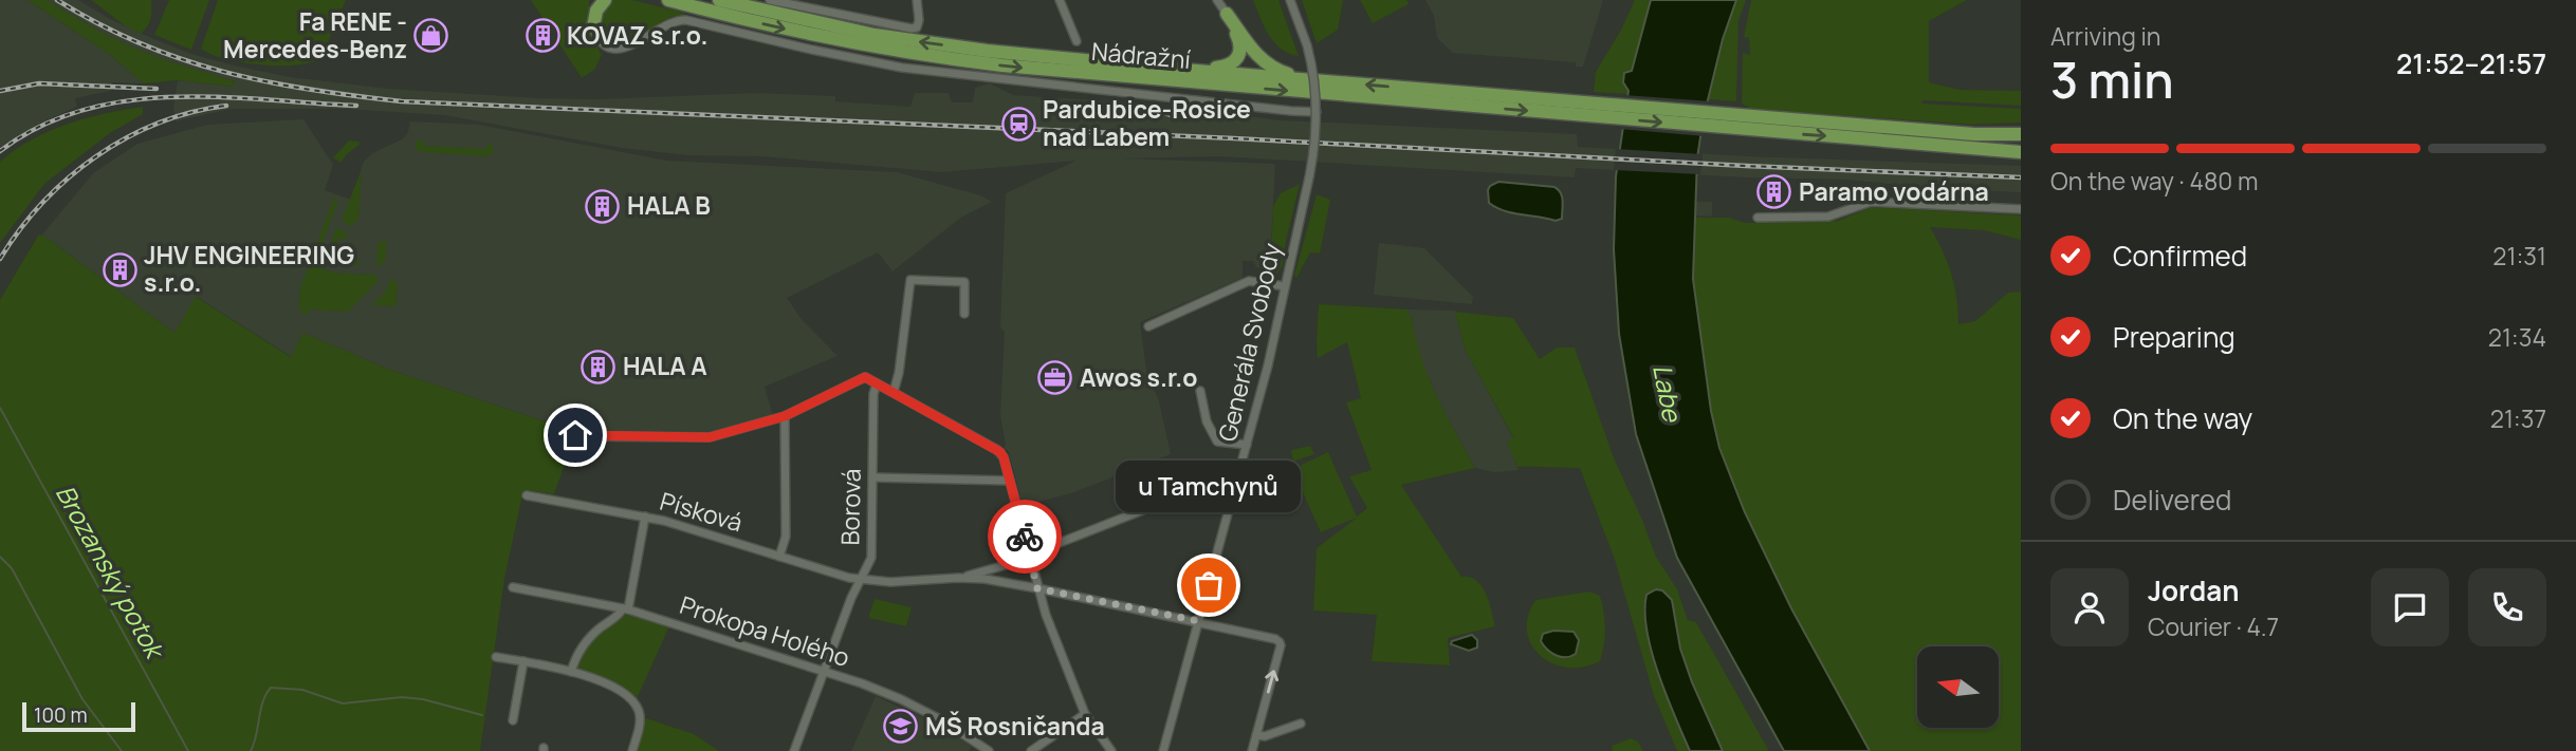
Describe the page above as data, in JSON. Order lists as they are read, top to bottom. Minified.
{"streets":{"main road":["Nádražní"],"street":["Generála Svobody","Borová","Písková","Prokopa Holého"]},"crossings":[["Borová","Písková"],["Borová","Prokopa Holého"]],"water":["Labe","Brozanský potok"],"places":{"shop":["Fa RENE - Mercedes-Benz"],"building":["KOVAZ s.r.o.","Paramo vodárna","HALA B","JHV ENGINEERING s.r.o.","HALA A"],"station":["Pardubice-Rosice nad Labem"],"office":["Awos s.r.o"],"other":["u Tamchynů"],"school or university":["MŠ Rosničanda"]},"scale_bar":"100 m","north":"left","page":{"heading":["3 min","Arriving in","21:52–21:57"],"panel":["Jordan","Courier · 4.7"],"bar":"On the way · 480 m","list":[["Confirmed","21:31"],["Preparing","21:34"],["On the way","21:37"],"Delivered"],"bubble":"u Tamchynů","scale":"100 m"}}
